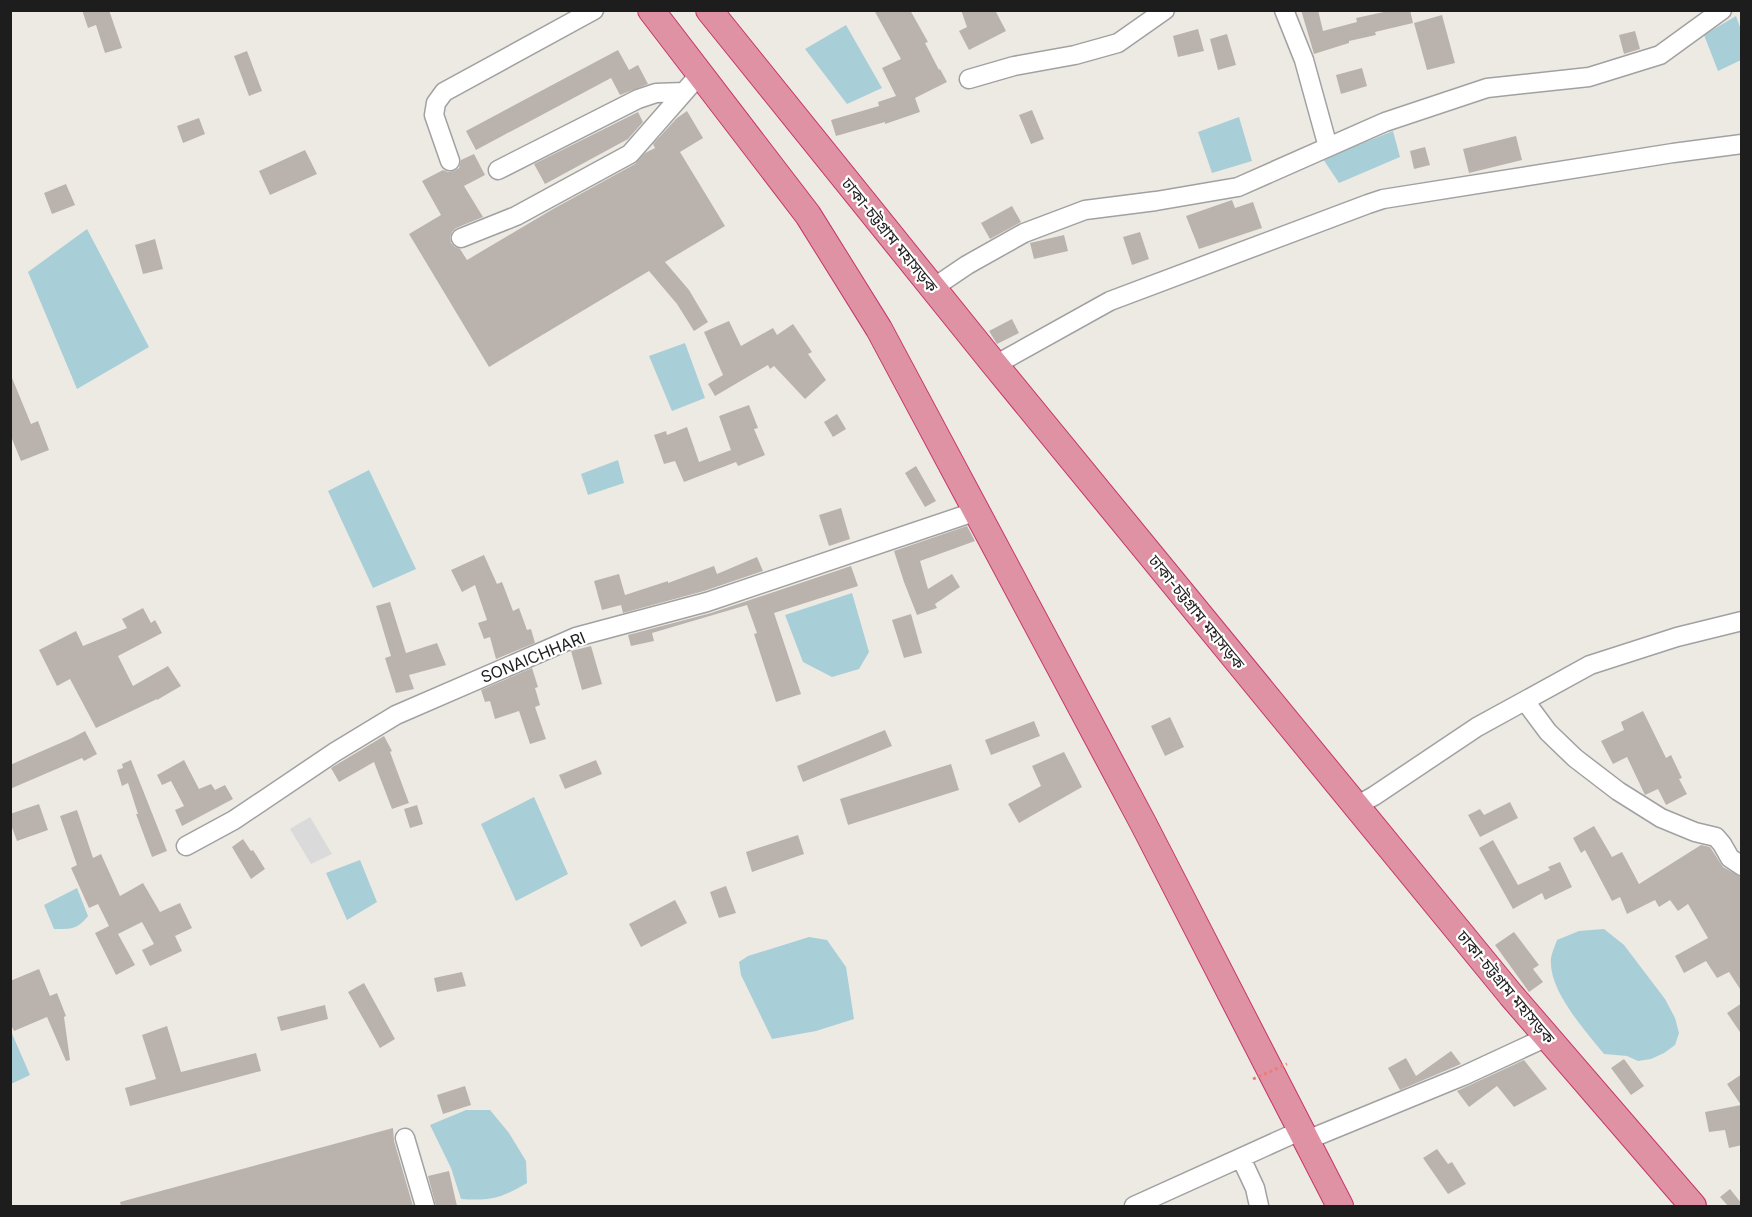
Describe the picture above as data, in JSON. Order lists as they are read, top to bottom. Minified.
{"streets":{"highway":["ঢাকা-চট্টগ্রাম মহাসড়ক"],"street":["SONAICHHARI"]}}
